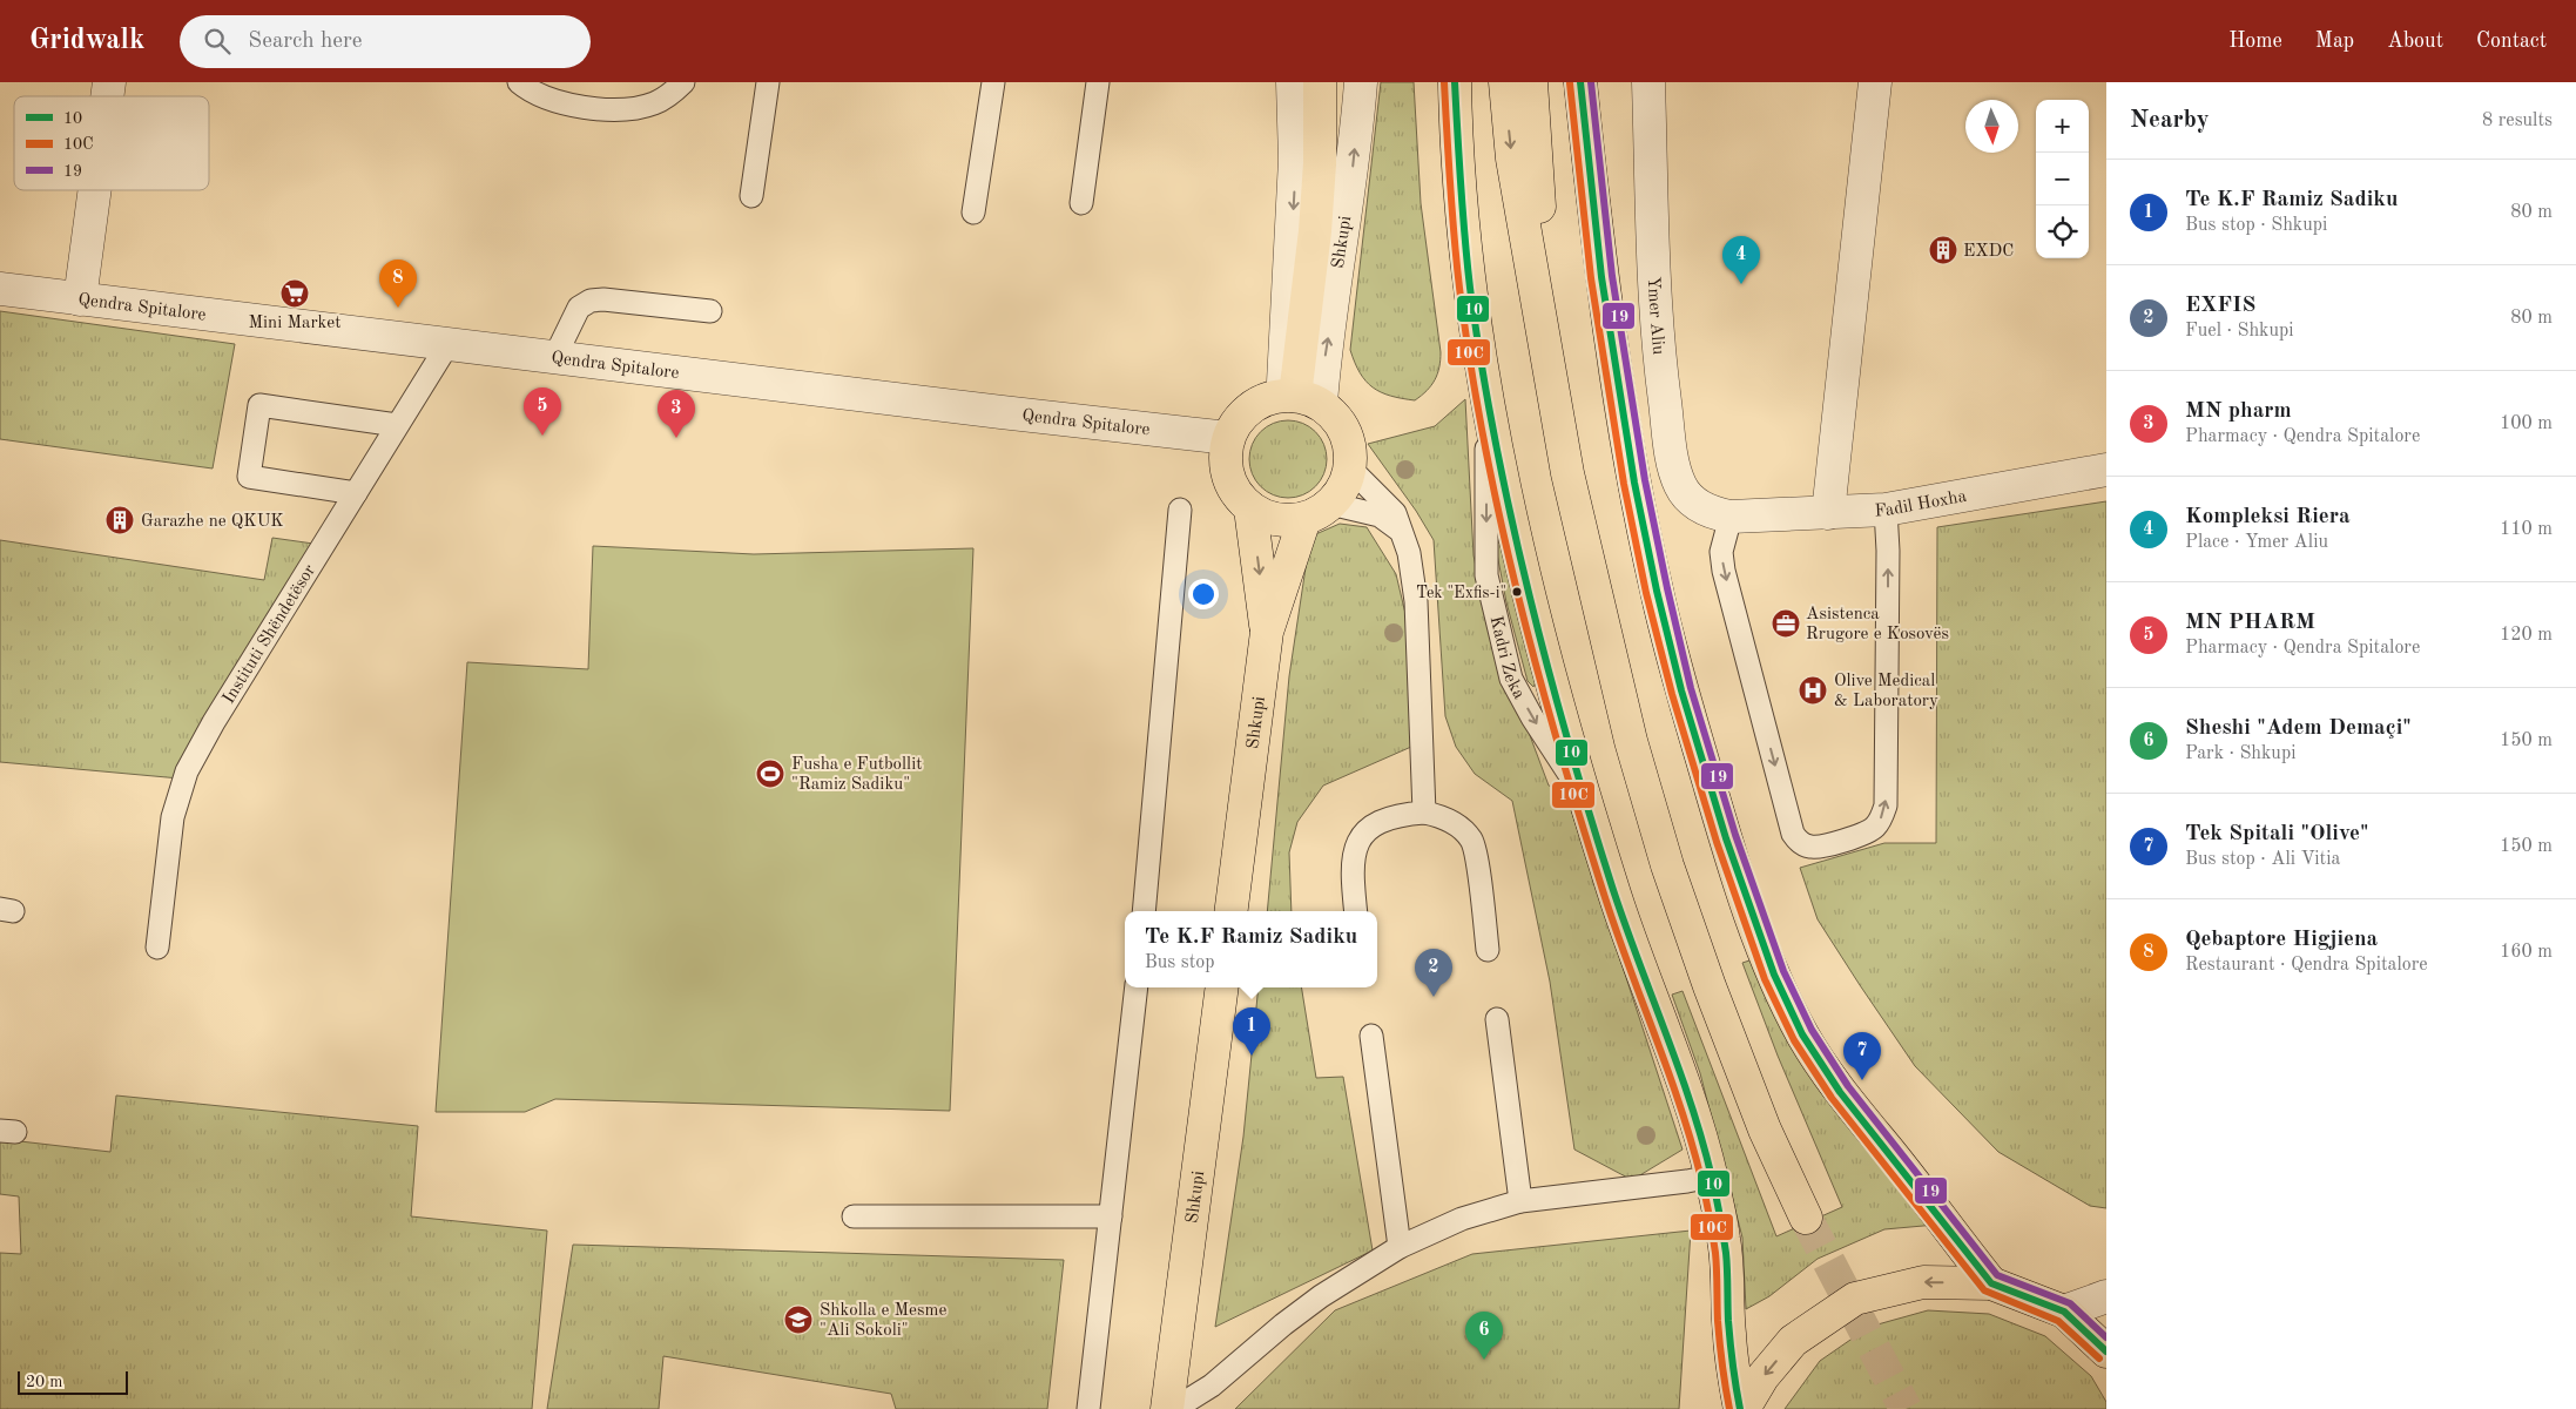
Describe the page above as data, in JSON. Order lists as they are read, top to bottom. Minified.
{"streets":{"main road":["Shkupi"],"street":["Qendra Spitalore","Ymer Aliu","Fadil Hoxha"],"lane":["Instituti Shëndetësor"]},"crossings":[["Shkupi","Qendra Spitalore"],["Qendra Spitalore","Instituti Shëndetësor"],["Ymer Aliu","Fadil Hoxha"]],"places":{"building":["EXDC","Garazhe ne QKUK"],"supermarket":["Mini Market"],"other":["Tek \"Exfis-i\""],"office":["Asistenca Rrugore e Kosovës"],"hospital":["Olive Medical & Laboratory"],"sports":["Fusha e Futbollit \"Ramiz Sadiku\""],"school or university":["Shkolla e Mesme \"Ali Sokoli\""]},"lines":["transit line 10","transit line 10C","transit line 19"],"legend":["10","10C","19"],"scale_bar":"20 m","north":"bottom","page":{"header":"Gridwalk","search":"Search here","nav":["Home","Map","About","Contact"],"heading":["Nearby","8 results"],"map_buttons":["+","−"],"list":[{"mark":"1","name":"Te K.F Ramiz Sadiku","note":"Bus stop · Shkupi","value":"80 m"},{"mark":"2","name":"EXFIS","note":"Fuel · Shkupi","value":"80 m"},{"mark":"3","name":"MN pharm","note":"Pharmacy · Qendra Spitalore","value":"100 m"},{"mark":"4","name":"Kompleksi Riera","note":"Place · Ymer Aliu","value":"110 m"},{"mark":"5","name":"MN PHARM","note":"Pharmacy · Qendra Spitalore","value":"120 m"},{"mark":"6","name":"Sheshi \"Adem Demaçi\"","note":"Park · Shkupi","value":"150 m"},{"mark":"7","name":"Tek Spitali \"Olive\"","note":"Bus stop · Ali Vitia","value":"150 m"},{"mark":"8","name":"Qebaptore Higjiena","note":"Restaurant · Qendra Spitalore","value":"160 m"}],"pins":["4","8","5","3","2","1","7","6"],"popup":["Te K.F Ramiz Sadiku","Bus stop"],"scale":"20 m"}}
